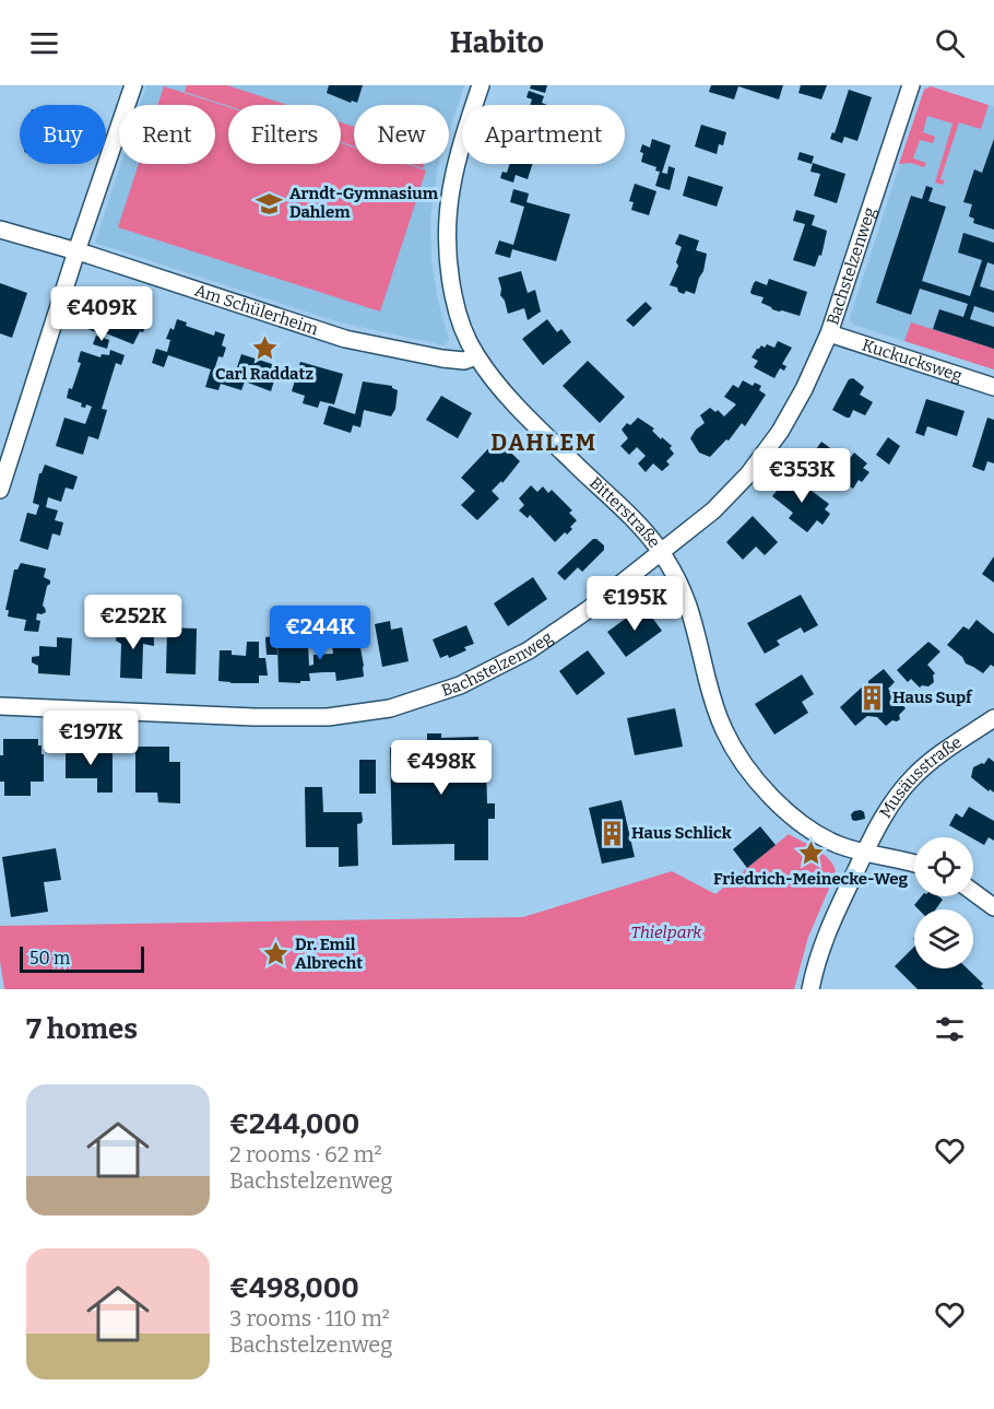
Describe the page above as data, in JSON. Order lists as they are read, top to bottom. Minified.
{"streets":{"street":["Bachstelzenweg","Am Schülerheim","Kuckucksweg","Bitterstraße","Musäusstraße"]},"crossings":[["Bachstelzenweg","Kuckucksweg"],["Bachstelzenweg","Bitterstraße"],["Am Schülerheim","Bitterstraße"],["Bitterstraße","Musäusstraße"]],"districts":["DAHLEM"],"parks":["Thielpark"],"places":{"school or university":["Arndt-Gymnasium Dahlem"],"place":["Carl Raddatz","Friedrich-Meinecke-Weg","Dr. Emil Albrecht"],"building":["Haus Supf","Haus Schlick"]},"scale_bar":"50 m","page":{"header":"Habito","chip":["Buy","Rent","Filters","New","Apartment"],"price":["€409K","€353K","€195K","€252K","€244K","€197K","€498K"],"scale":"50 m","heading":"7 homes","list":[{"name":"€244,000","note":"2 rooms · 62 m² · Bachstelzenweg"},{"name":"€498,000","note":"3 rooms · 110 m² · Bachstelzenweg"}]}}
